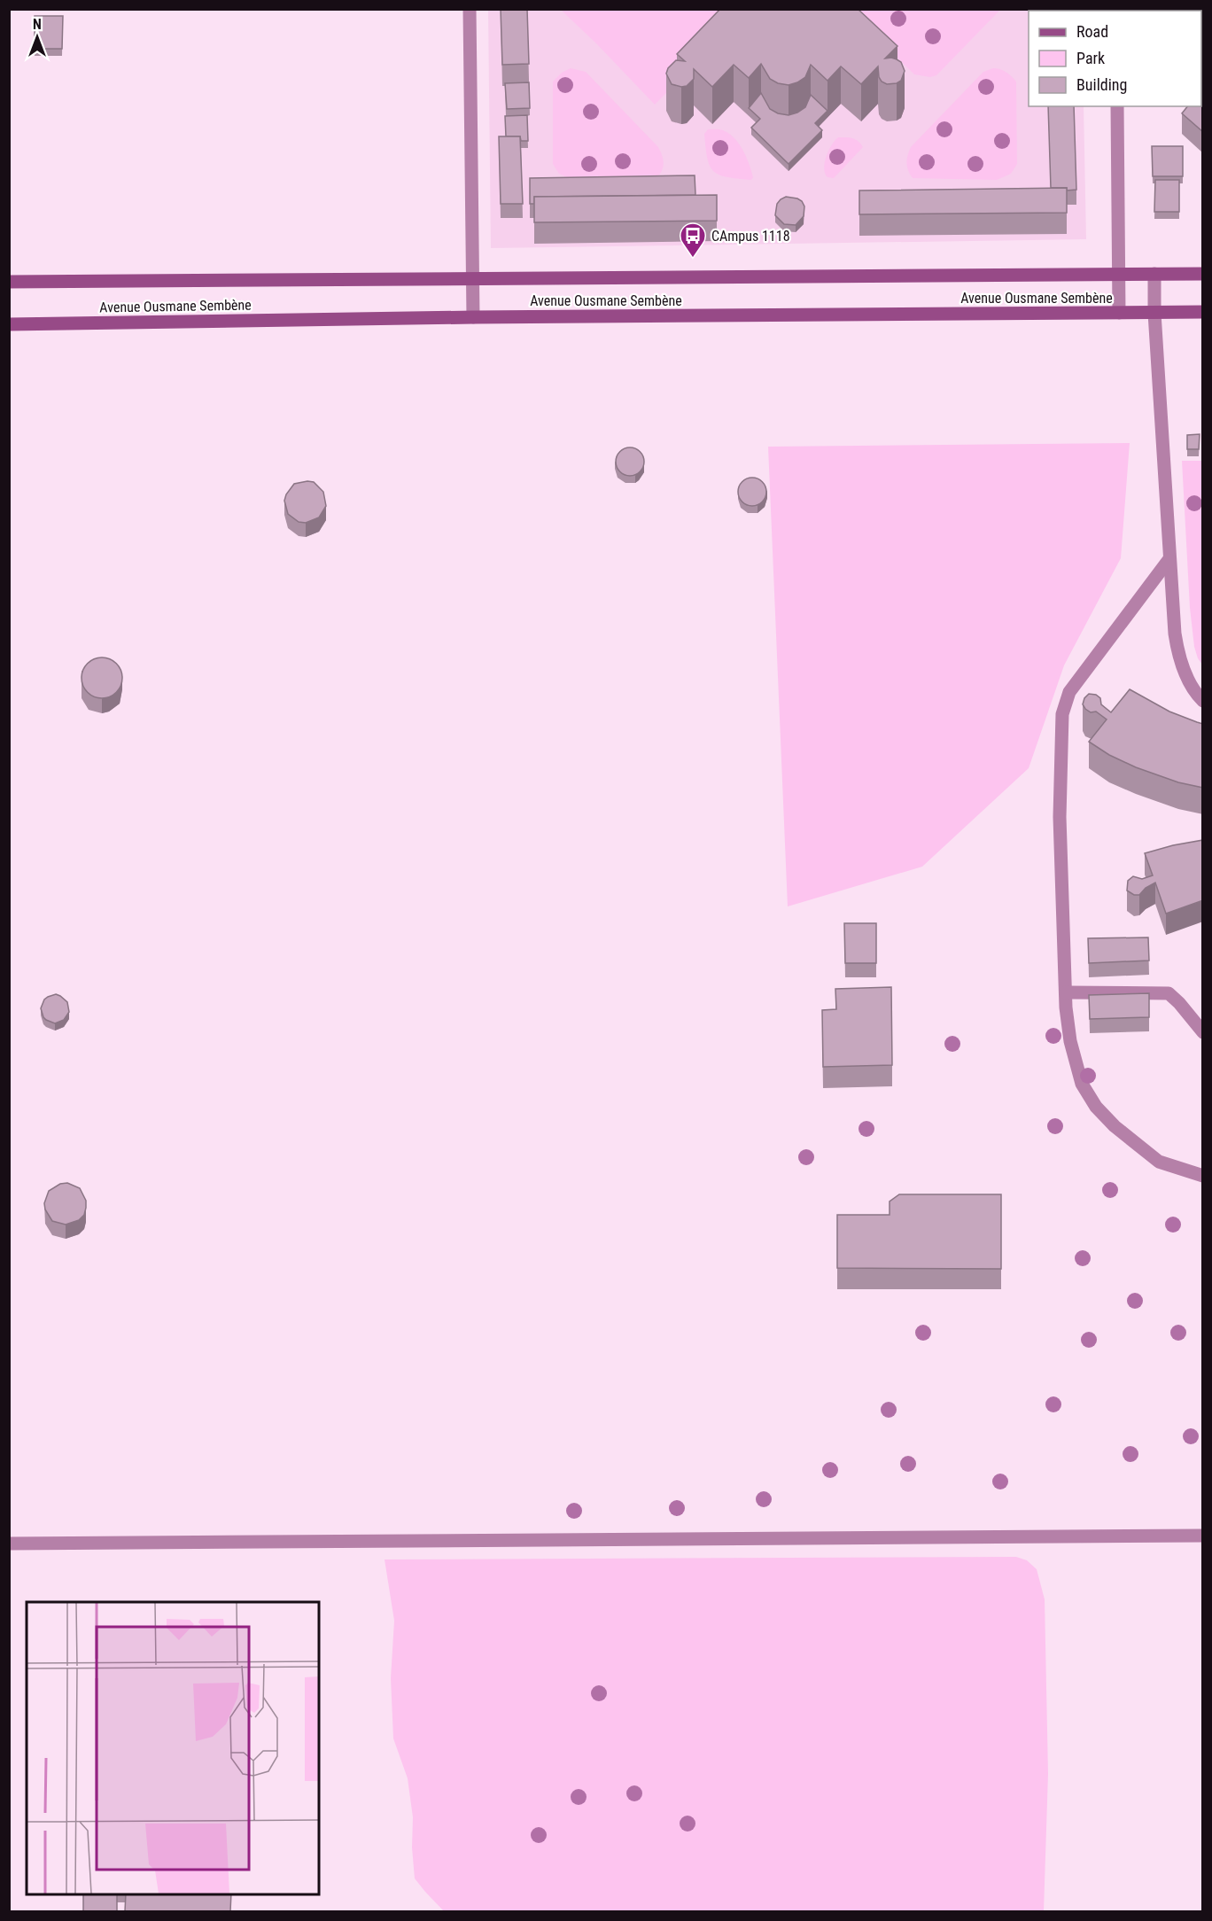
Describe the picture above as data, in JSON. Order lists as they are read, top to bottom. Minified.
{"streets":{"main road":["Avenue Ousmane Sembène"]},"places":{"bus stop":["CAmpus 1118"]},"legend":["Road","Park","Building"],"north":"top"}
